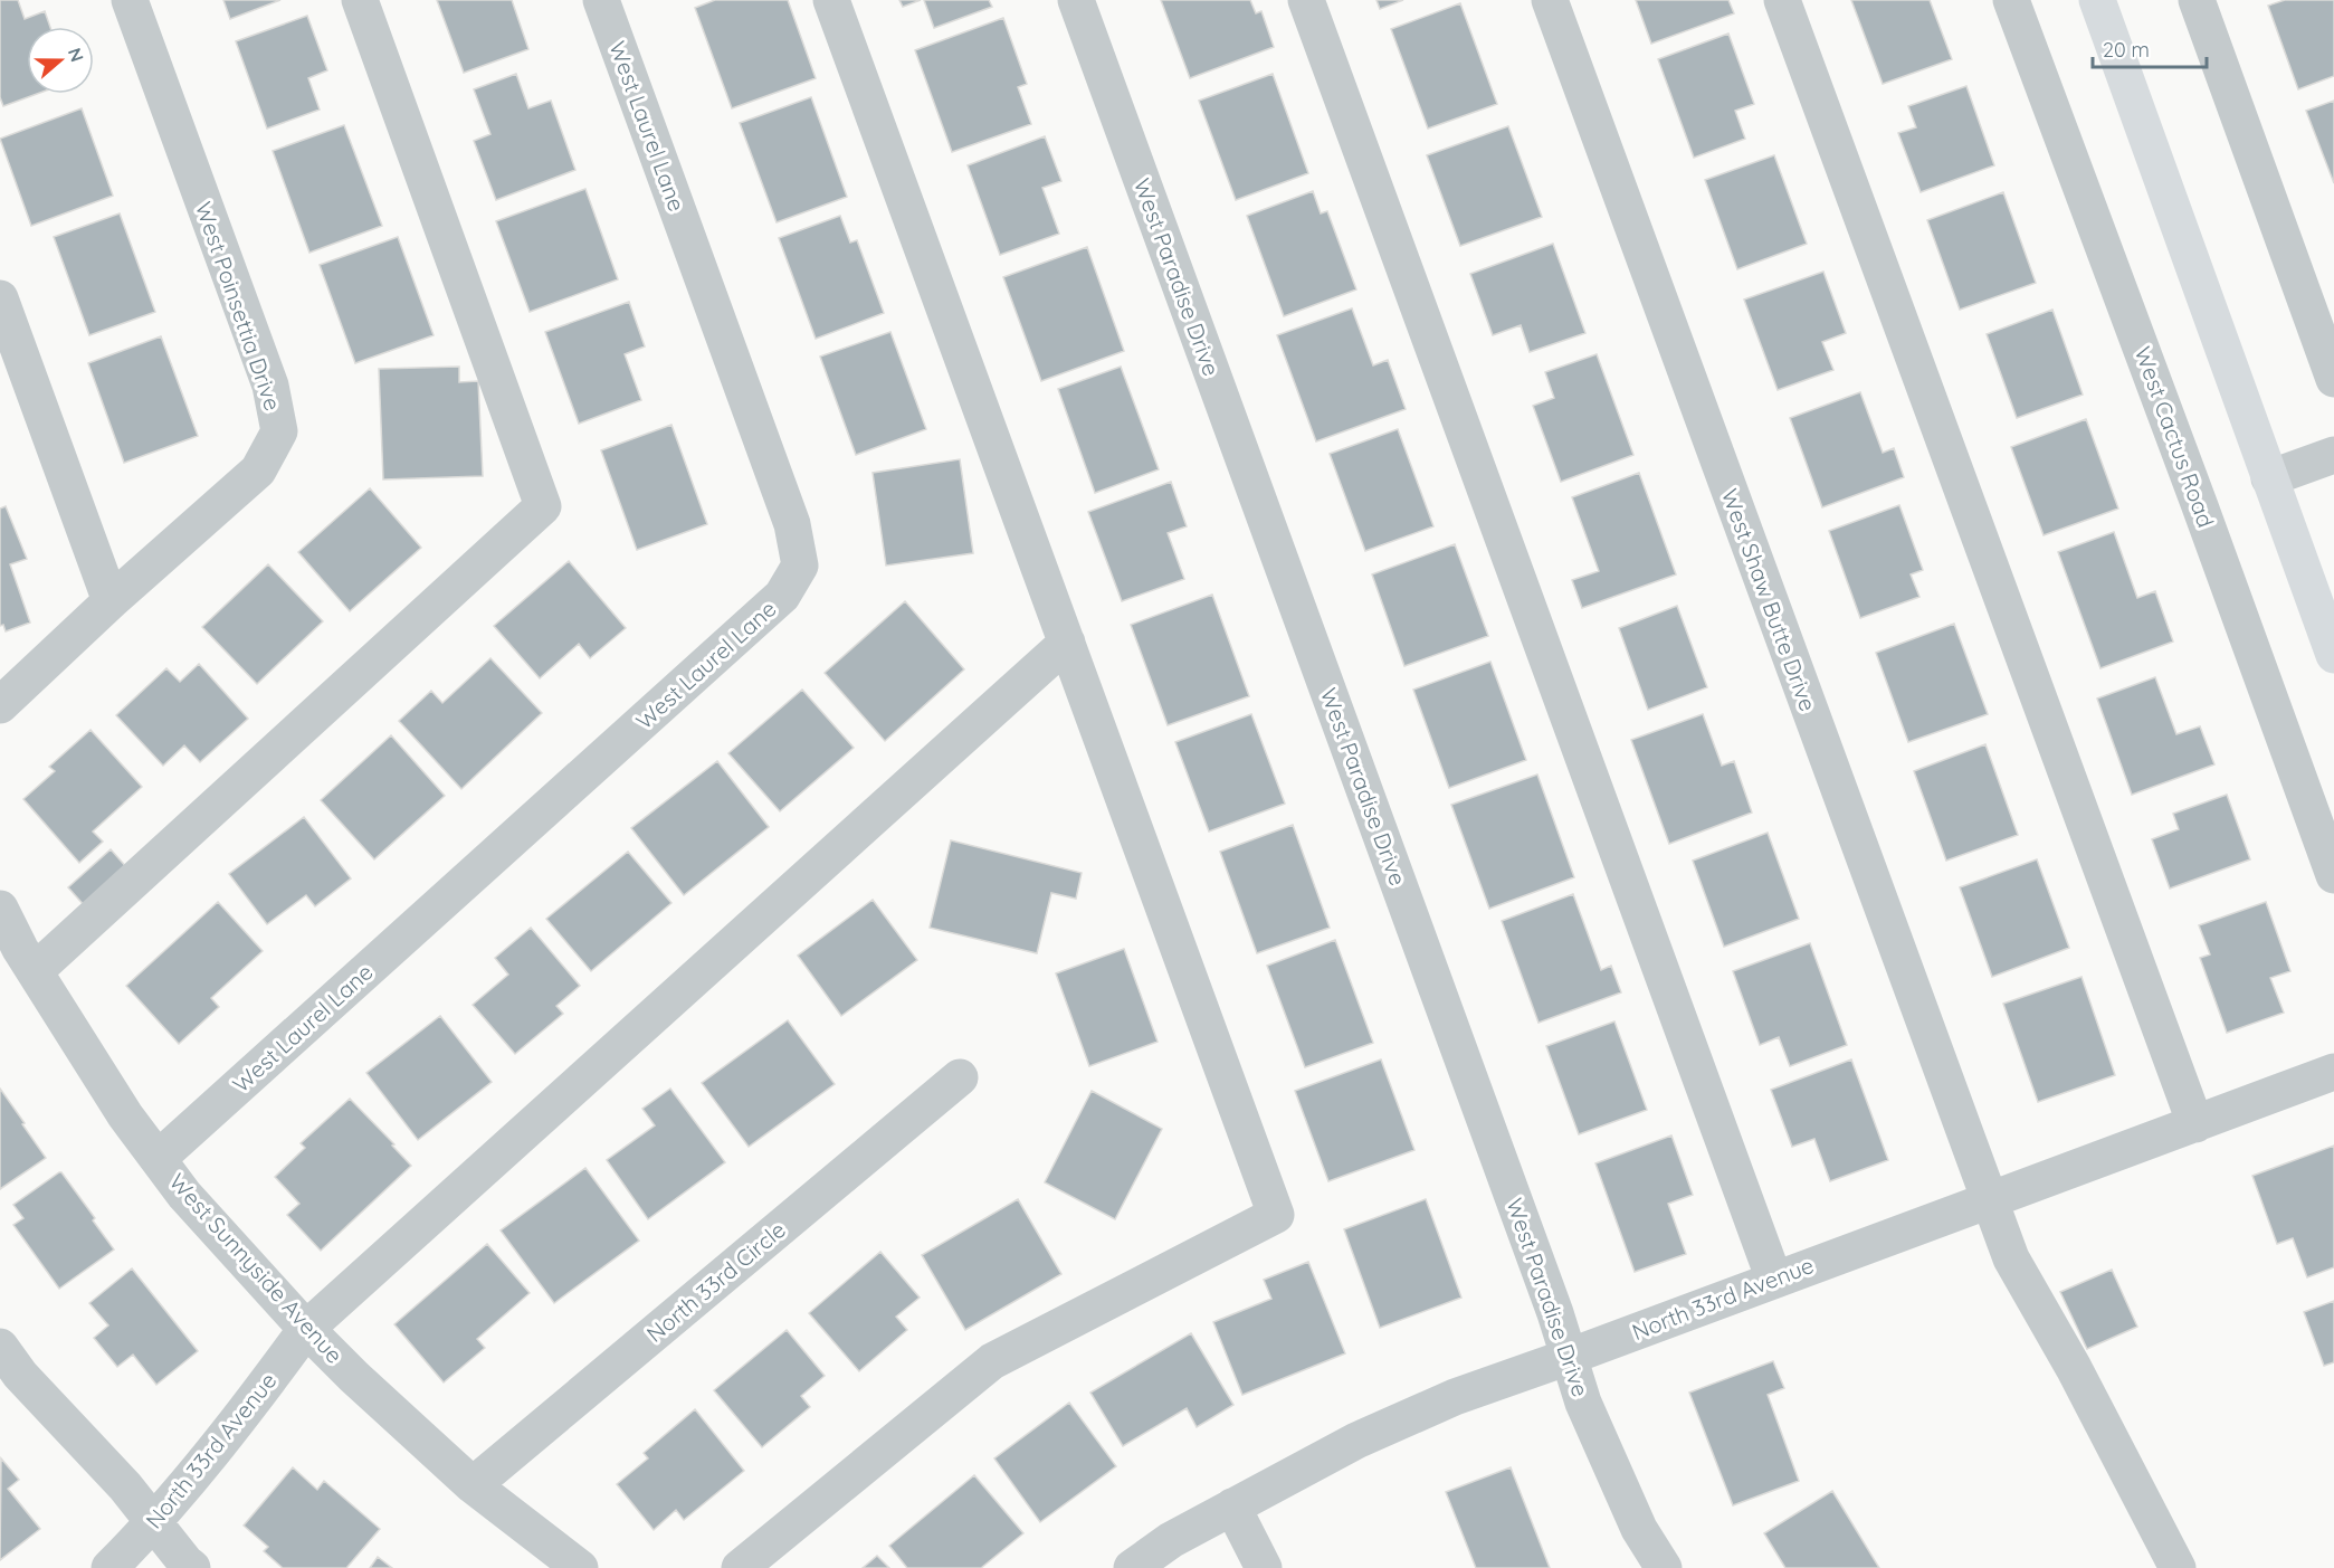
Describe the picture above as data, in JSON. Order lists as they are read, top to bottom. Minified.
{"streets":{"street":["West Laurel Lane","West Paradise Drive","West Poinsettia Drive","West Cactus Road","West Shaw Butte Drive","West Sunnyside Avenue","North 33rd Circle","North 33rd Avenue"]},"crossings":[["West Laurel Lane","West Sunnyside Avenue"],["West Paradise Drive","North 33rd Avenue"],["West Shaw Butte Drive","North 33rd Avenue"],["West Sunnyside Avenue","North 33rd Circle"],["West Sunnyside Avenue","North 33rd Avenue"]],"scale_bar":"20 m","north":"right"}
